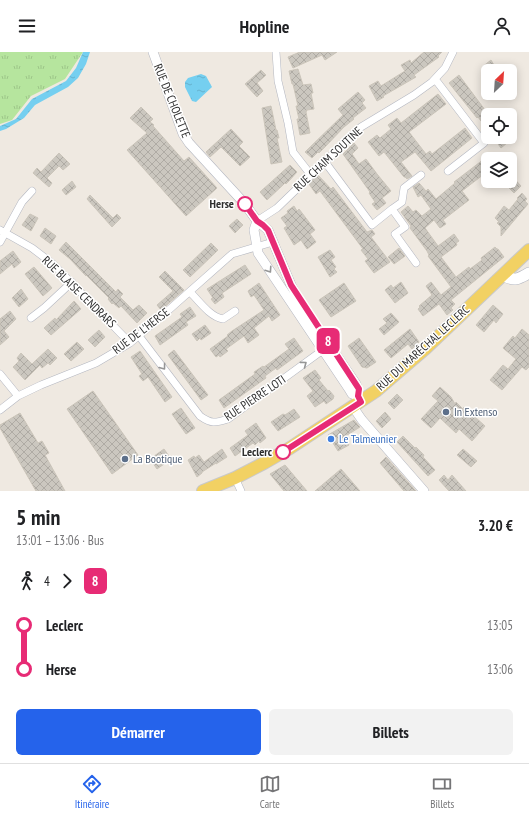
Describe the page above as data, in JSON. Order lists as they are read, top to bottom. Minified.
{"streets":{"main road":["RUE DU MARÉCHAL LECLERC"],"street":["RUE DE CHOLETTE","RUE CHAIM SOUTINE","RUE BLAISE CENDRARS","RUE DE L'HERSE","RUE PIERRE LOTI"]},"crossings":[["RUE DE CHOLETTE","RUE CHAIM SOUTINE"],["RUE DE CHOLETTE","RUE DE L'HERSE"],["RUE DE CHOLETTE","RUE DU MARÉCHAL LECLERC"],["RUE DE CHOLETTE","RUE PIERRE LOTI"],["RUE BLAISE CENDRARS","RUE DE L'HERSE"],["RUE DE L'HERSE","RUE PIERRE LOTI"]],"places":["Herse","In Extenso","Le Talmeunier","Leclerc","La Bootique"],"lines":["bus line 8"],"north":"top right","page":{"header":"Hopline","on_map":"8","heading":["5 min","13:01 – 13:06 · Bus","3.20 €"],"legs":["4","8"],"list":[{"name":"Leclerc","value":"13:05"},{"name":"Herse","value":"13:06"}],"buttons":["Démarrer","Billets"],"tabs":["Itinéraire","Carte","Billets"]}}
